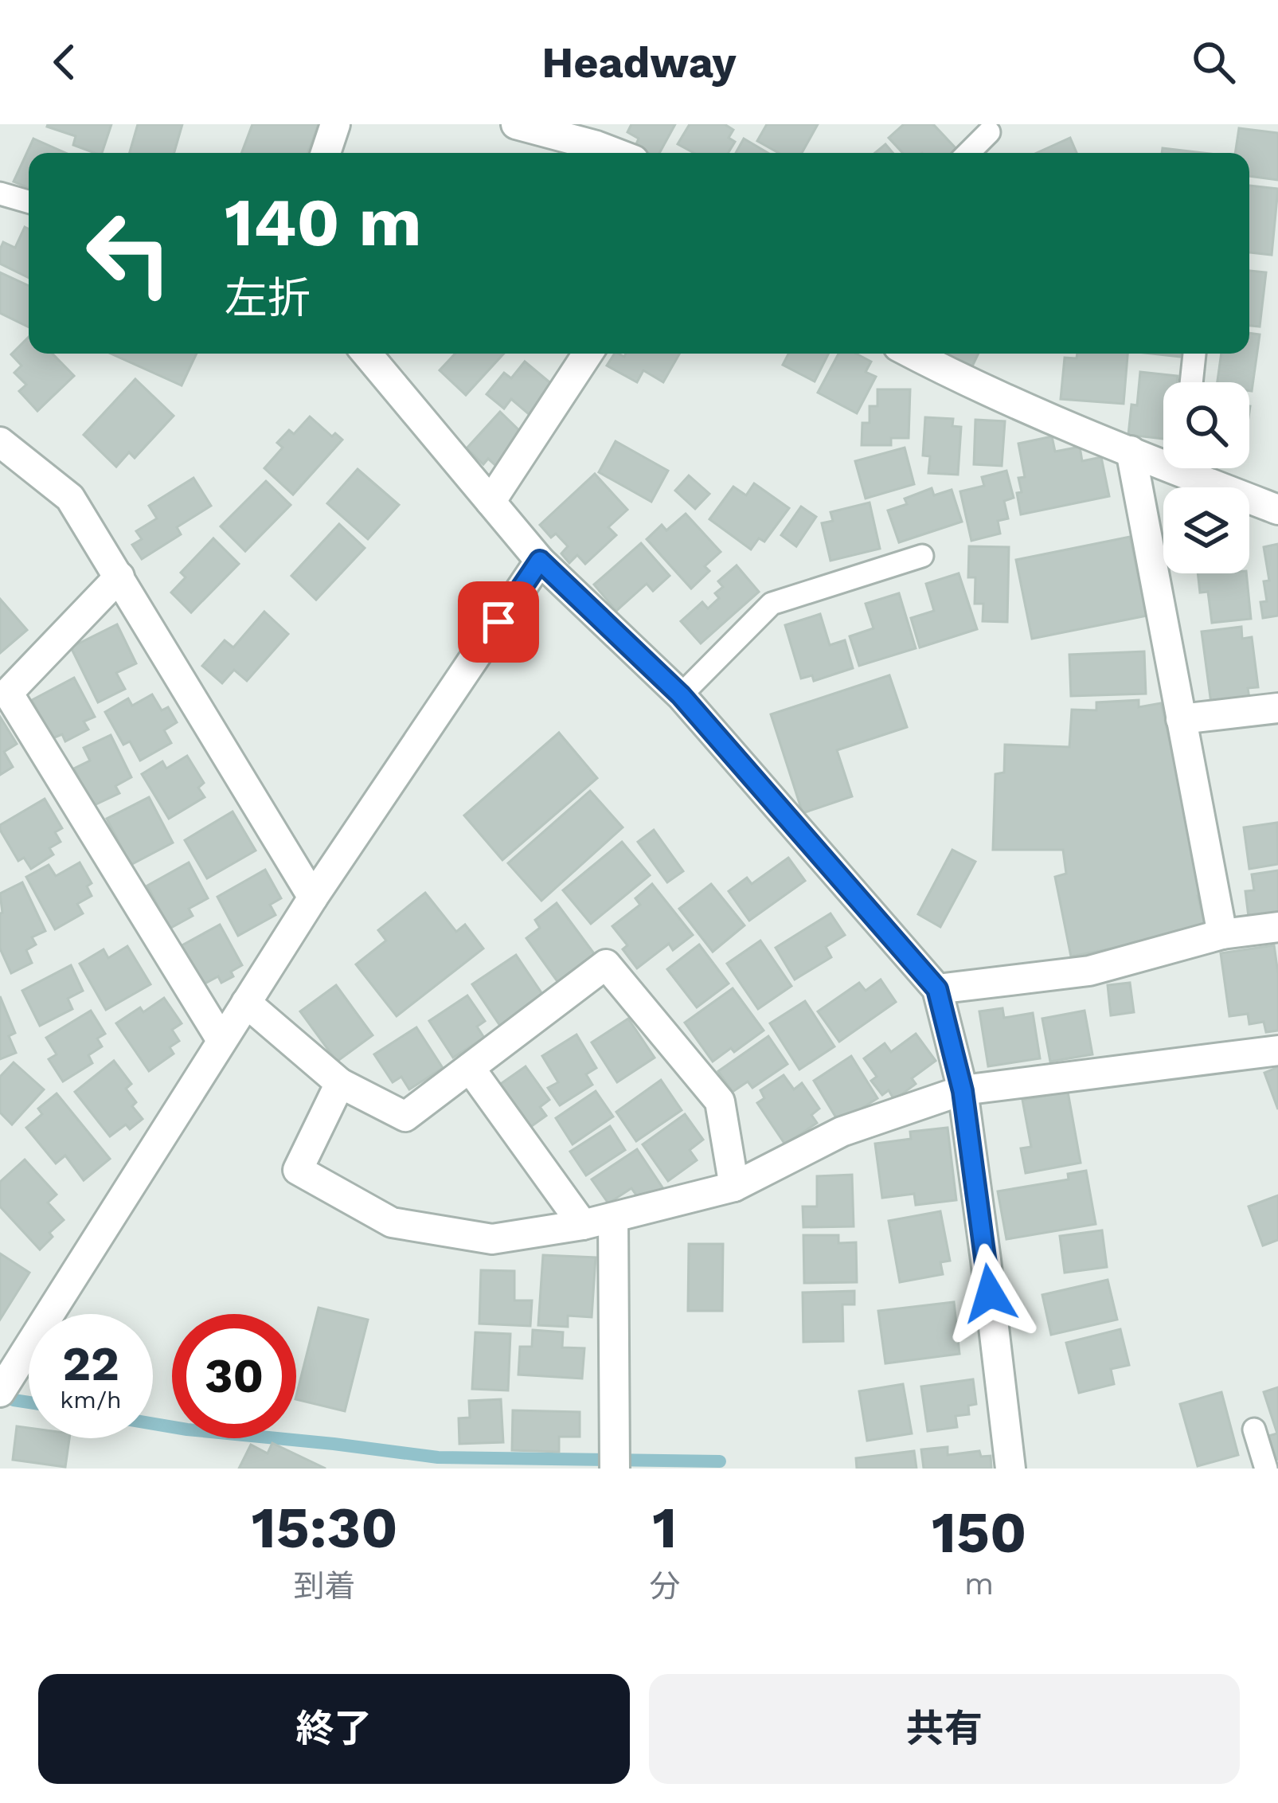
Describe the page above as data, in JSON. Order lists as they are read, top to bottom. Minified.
{"page":{"header":"Headway","turn":["140 m","左折"],"speed":"22 km/h","limit":"30","eta":["15:30","到着","1","分","150","m"],"buttons":["終了","共有"]}}
